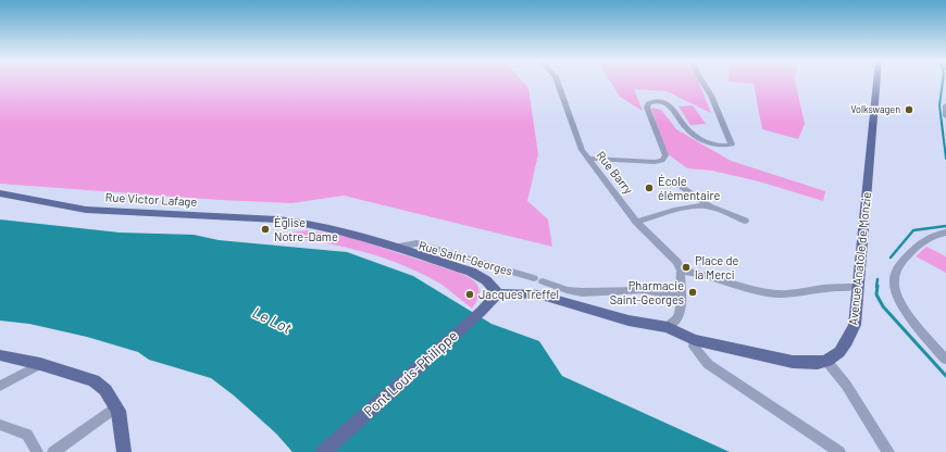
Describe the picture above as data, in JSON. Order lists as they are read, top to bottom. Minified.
{"streets":{"main road":["Rue Victor Lafage","Rue Saint-Georges","Avenue Anatole de Monzie","Pont Louis-Philippe"],"street":["Rue Barry"]},"crossings":[["Rue Victor Lafage","Rue Saint-Georges"],["Rue Saint-Georges","Pont Louis-Philippe"]],"water":["Le Lot"],"places":["Volkswagen","École élémentaire","Église Notre-Dame","Place de la Merci","Pharmacie Saint-Georges","Jacques Treffel"]}
